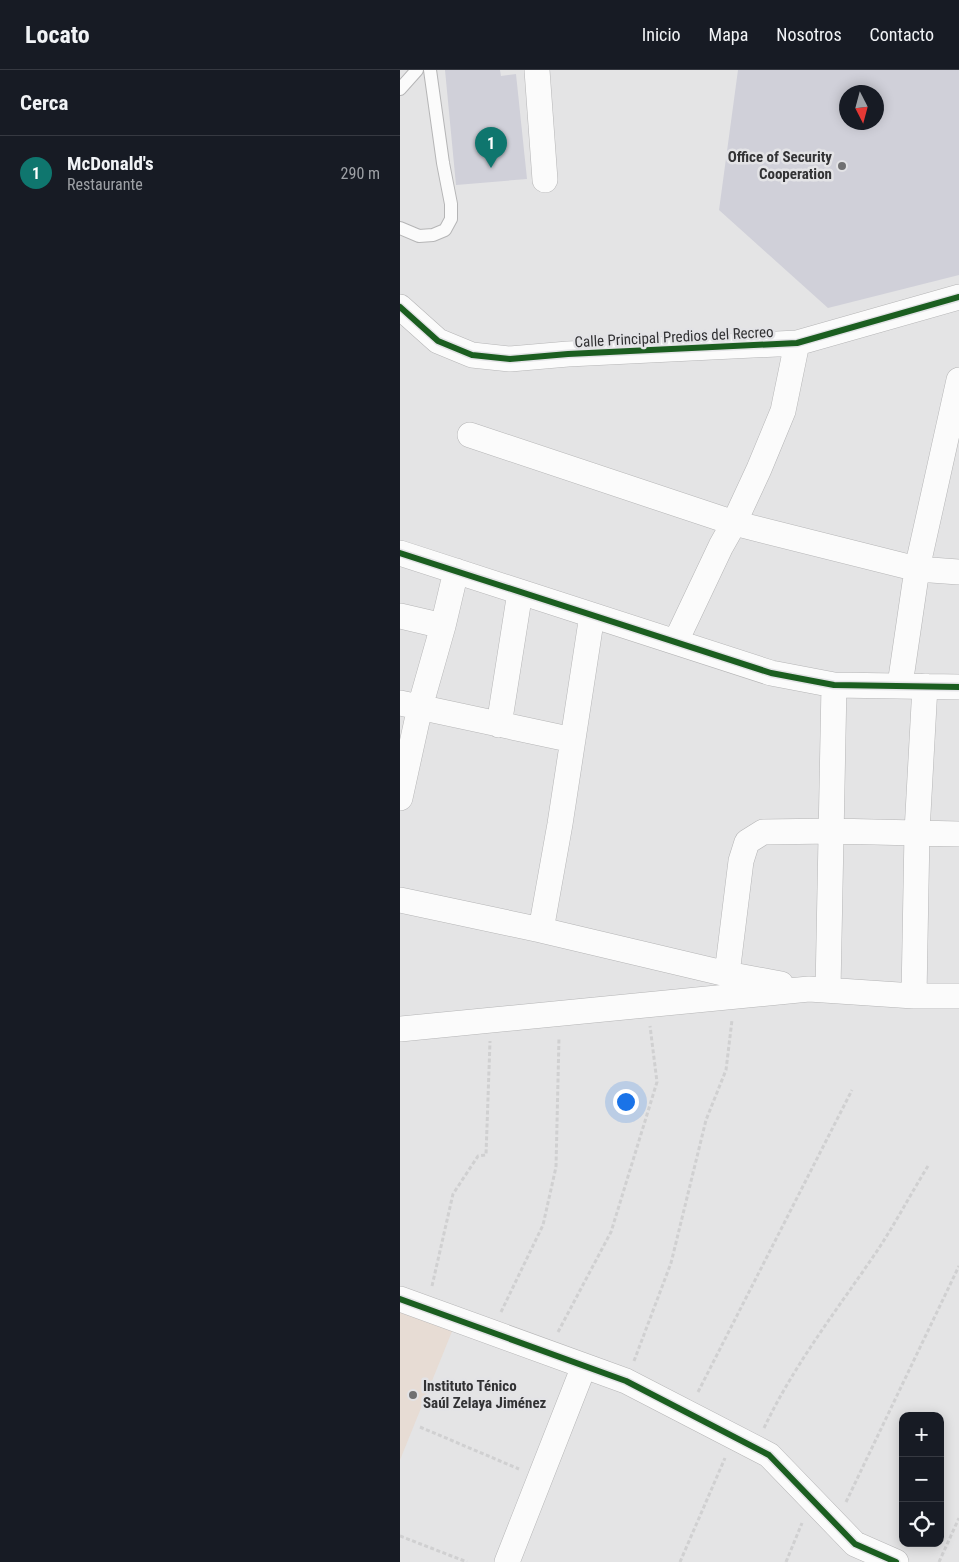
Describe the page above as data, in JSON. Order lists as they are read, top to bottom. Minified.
{"streets":{"street":["Calle Principal Predios del Recreo"]},"places":["Office of Security Cooperation","Instituto Ténico Saúl Zelaya Jiménez"],"north":"bottom","page":{"header":"Locato","nav":["Inicio","Mapa","Nosotros","Contacto"],"heading":"Cerca","pins":"1","list":[{"mark":"1","name":"McDonald's","note":"Restaurante","value":"290 m"}],"map_buttons":["+","−"]}}
